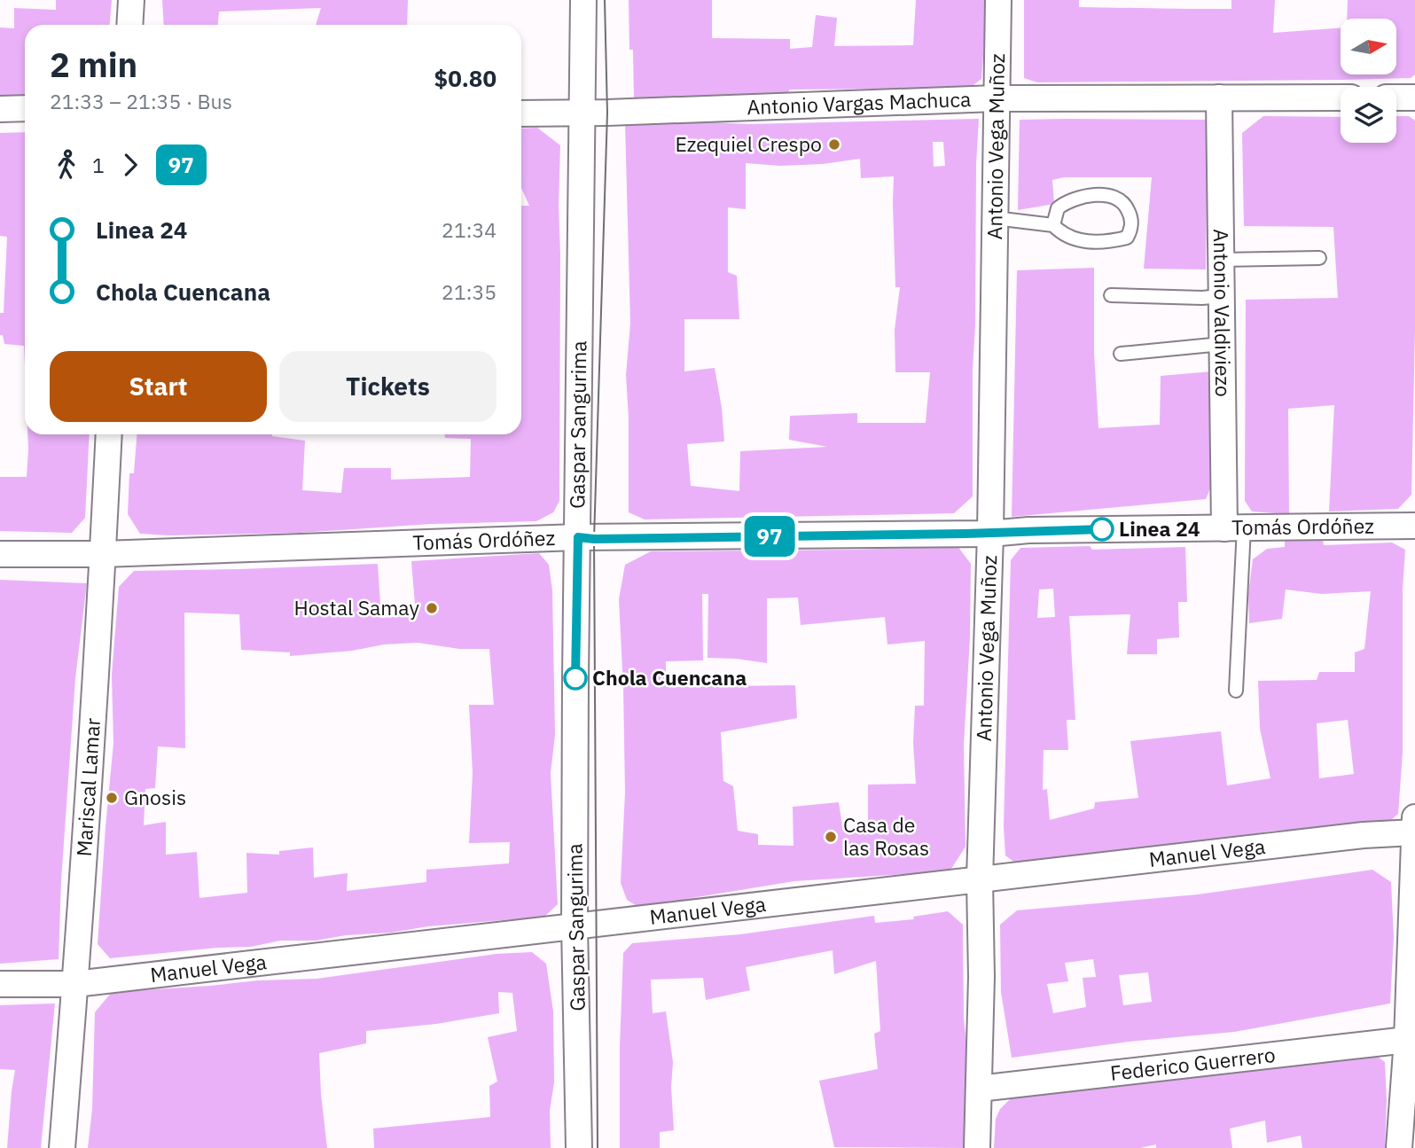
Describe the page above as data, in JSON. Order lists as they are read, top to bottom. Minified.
{"streets":{"street":["Antonio Vargas Machuca","Antonio Vega Muñoz","Antonio Valdiviezo","Gaspar Sangurima","Tomás Ordóñez","Mariscal Lamar","Manuel Vega","Federico Guerrero"]},"crossings":[["Antonio Vargas Machuca","Antonio Vega Muñoz"],["Antonio Vargas Machuca","Antonio Valdiviezo"],["Antonio Vargas Machuca","Gaspar Sangurima"],["Antonio Vega Muñoz","Tomás Ordóñez"],["Antonio Vega Muñoz","Manuel Vega"],["Antonio Vega Muñoz","Federico Guerrero"],["Antonio Valdiviezo","Tomás Ordóñez"],["Gaspar Sangurima","Tomás Ordóñez"],["Gaspar Sangurima","Manuel Vega"],["Tomás Ordóñez","Mariscal Lamar"],["Mariscal Lamar","Manuel Vega"]],"places":["Ezequiel Crespo","Linea 24","Hostal Samay","Chola Cuencana","Gnosis","Casa de las Rosas"],"lines":["bus line 97"],"north":"right","page":{"on_map":"97","heading":["2 min","21:33 – 21:35 · Bus","$0.80"],"legs":["1","97"],"list":[{"name":"Linea 24","value":"21:34"},{"name":"Chola Cuencana","value":"21:35"}],"buttons":["Start","Tickets"]}}
